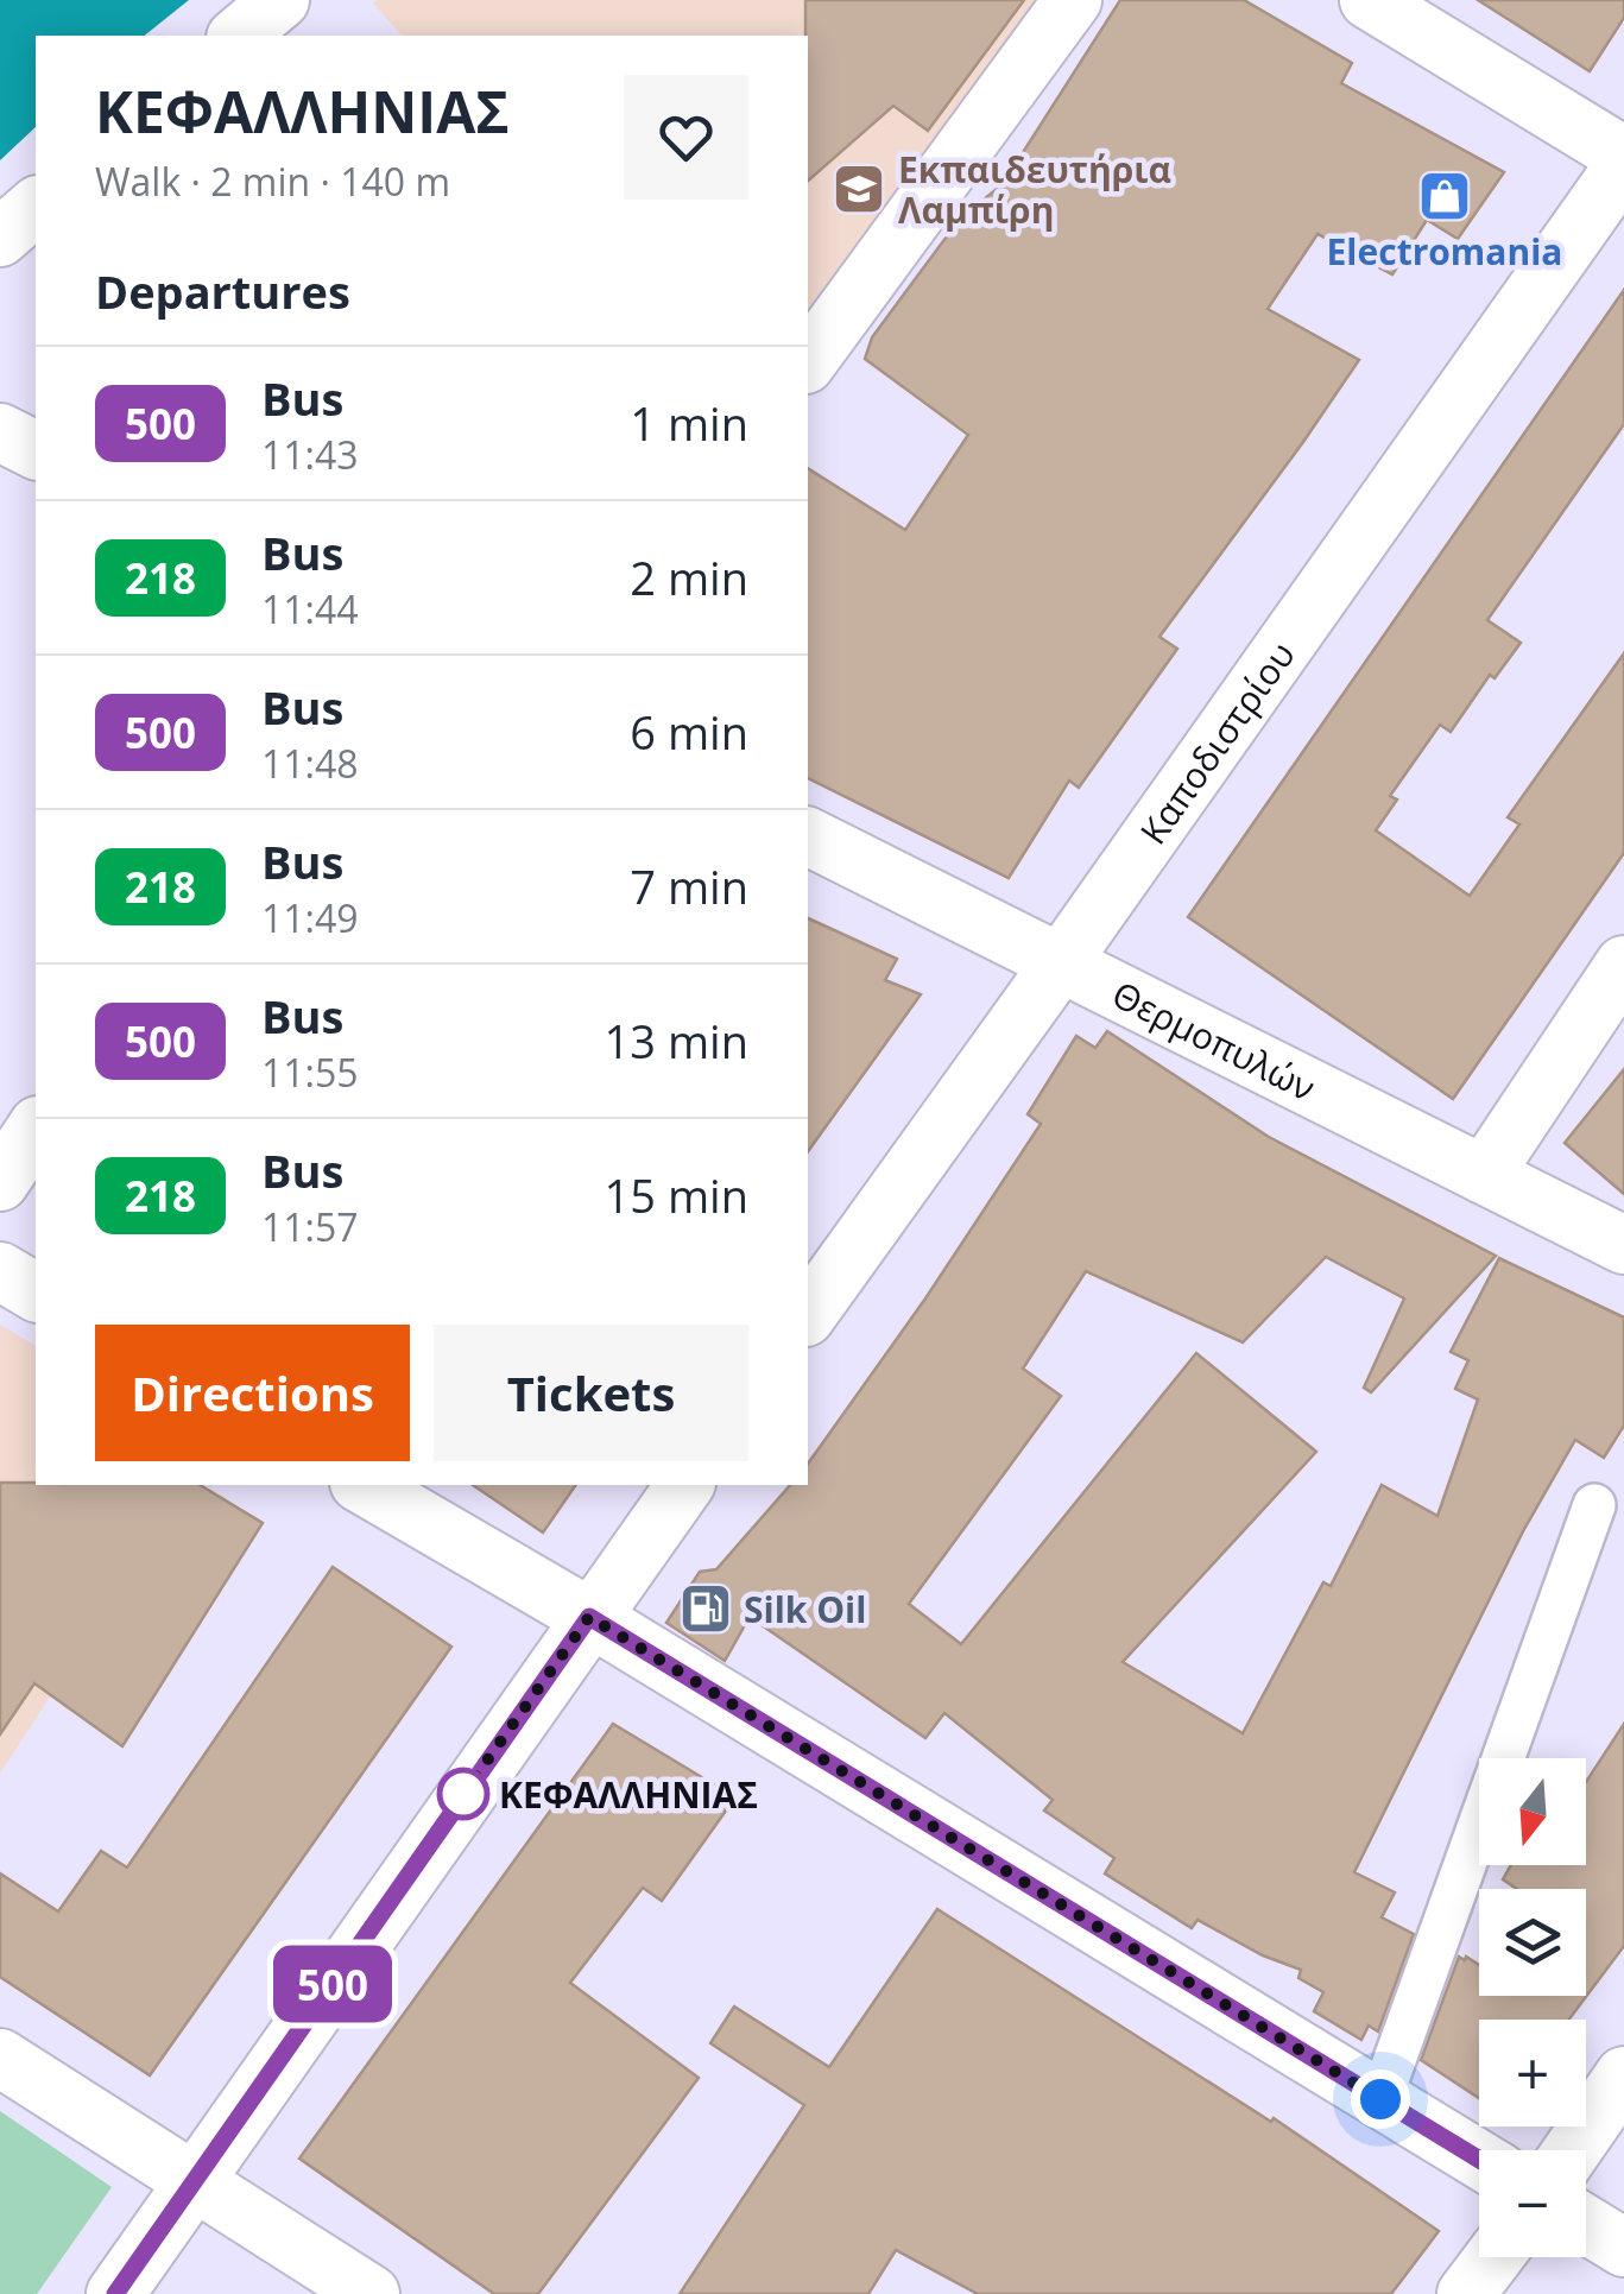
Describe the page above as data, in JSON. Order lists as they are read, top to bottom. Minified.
{"streets":{"street":["Καποδιστρίου","Θερμοπυλών"]},"crossings":[["Καποδιστρίου","Θερμοπυλών"]],"places":{"school or university":["Εκπαιδευτήρια Λαμπίρη"],"shop":["Electromania"],"fuel station":["Silk Oil"],"other":["ΚΕΦΑΛΛΗΝΙΑΣ"]},"lines":["bus line 500"],"north":"bottom","page":{"on_map":"500","heading":[["ΚΕΦΑΛΛΗΝΙΑΣ","Walk · 2 min · 140 m"],"Departures"],"list":[{"mark":"500","name":"Bus","note":"11:43","value":"1 min"},{"mark":"218","name":"Bus","note":"11:44","value":"2 min"},{"mark":"500","name":"Bus","note":"11:48","value":"6 min"},{"mark":"218","name":"Bus","note":"11:49","value":"7 min"},{"mark":"500","name":"Bus","note":"11:55","value":"13 min"},{"mark":"218","name":"Bus","note":"11:57","value":"15 min"}],"buttons":["Directions","Tickets"],"map_buttons":["+","−"]}}
